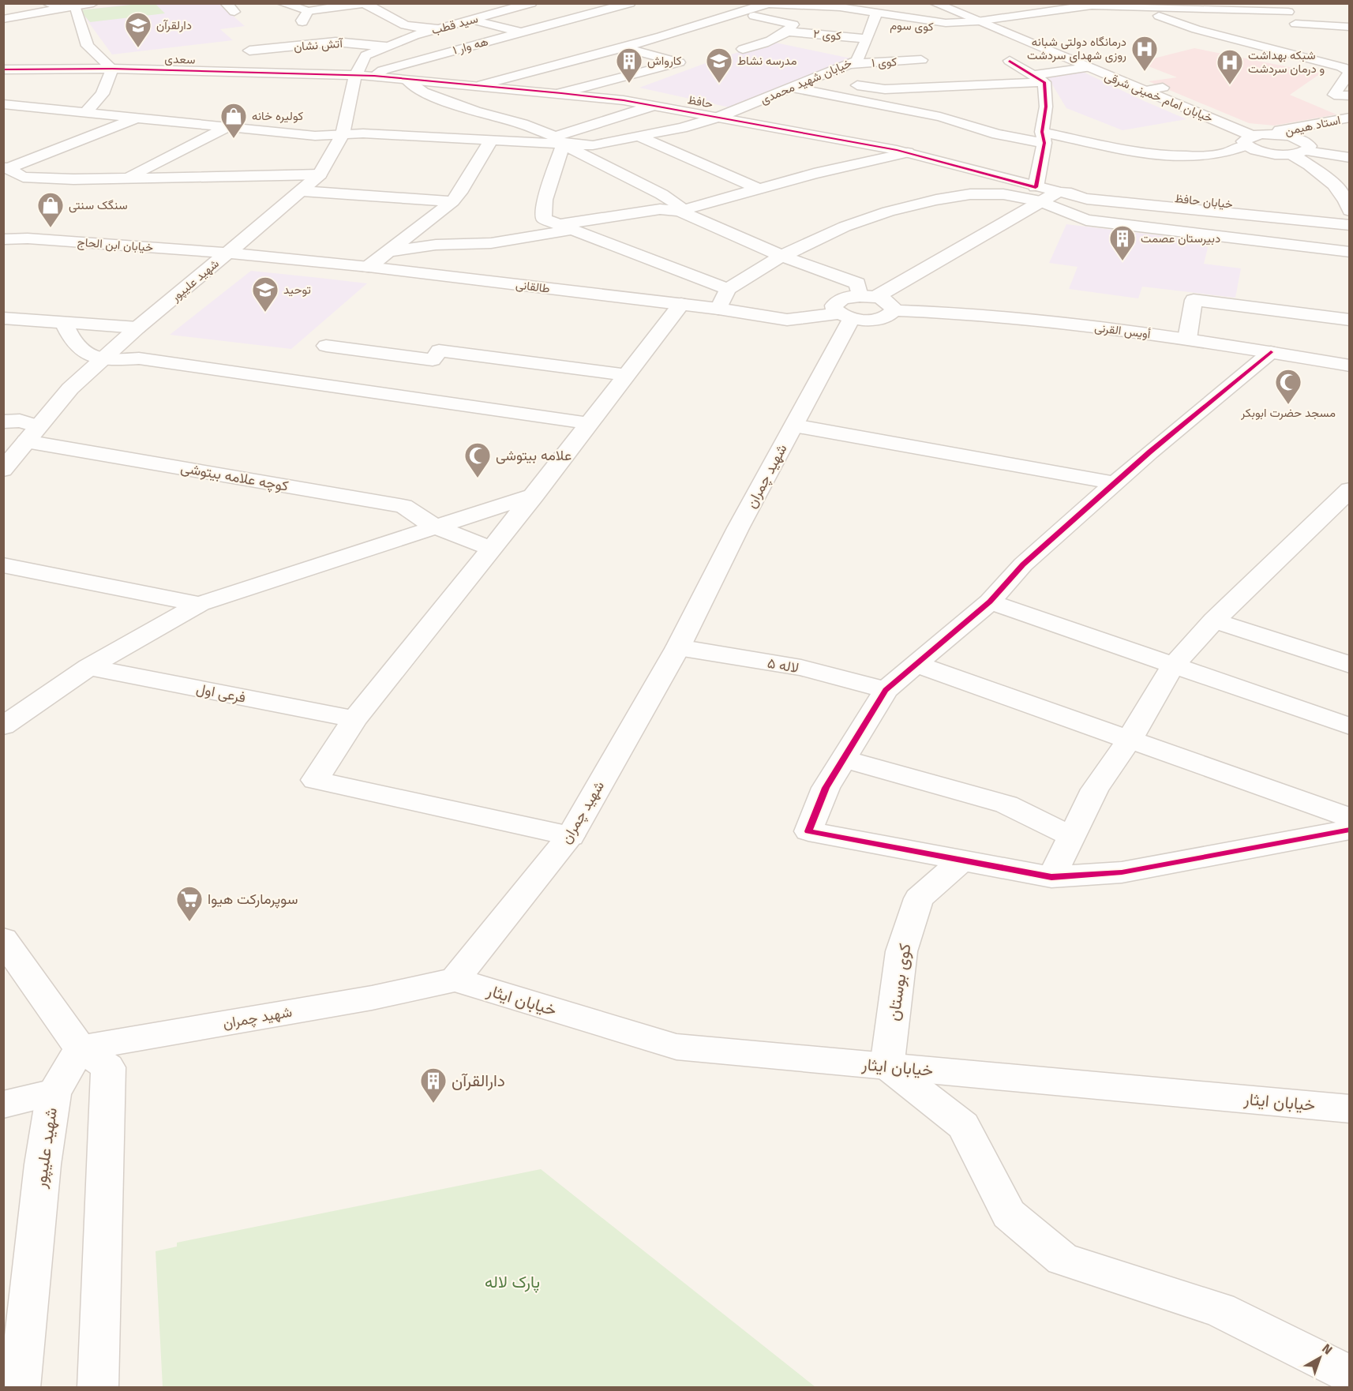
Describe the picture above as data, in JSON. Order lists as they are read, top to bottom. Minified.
{"streets":{"street":["سید قطب","کوی سوم","کوی ۲","آتش نشان","هه وار ۱","سعدی","کوی ۱","خیابان شهید محمدی","خیابان امام خمینی شرقی","حافظ","استاد هیمن","خیابان ابن الحاج","شهید علیپور","طالقانی","أویس القرنی","شهید چمران","کوچه علامه بیتوشی","لاله ۵","فرعی اول","کوی بوستان","خیابان ایثار"]},"crossings":[["سید قطب","آتش نشان"],["سید قطب","هه وار ۱"],["سید قطب","شهید علیپور"],["کوی سوم","خیابان شهید محمدی"],["کوی سوم","خیابان امام خمینی شرقی"],["کوی ۲","خیابان شهید محمدی"],["آتش نشان","شهید علیپور"],["هه وار ۱","حافظ"],["سعدی","حافظ"],["سعدی","شهید علیپور"],["کوی ۱","خیابان شهید محمدی"],["خیابان شهید محمدی","حافظ"],["خیابان شهید محمدی","شهید علیپور"],["حافظ","شهید علیپور"],["خیابان ابن الحاج","شهید علیپور"],["خیابان ابن الحاج","طالقانی"],["شهید علیپور","طالقانی"],["شهید علیپور","شهید چمران"],["شهید علیپور","کوچه علامه بیتوشی"],["طالقانی","شهید چمران"],["شهید چمران","لاله ۵"],["شهید چمران","خیابان ایثار"],["کوی بوستان","خیابان ایثار"]],"parks":["پارک لاله"],"places":{"school or university":["دارلقرآن","مدرسه نشاط","توحید"],"hospital":["درمانگاه دولتی شبانه روزی شهدای سردشت","شبکه بهداشت و درمان سردشت"],"building":["کارواش","دبیرستان عصمت","دارالقرآن"],"shop":["کولیره خانه","سنگک سنتی"],"mosque":["مسجد حضرت ابوبکر","علامه بیتوشی"],"supermarket":["سوپرمارکت هیوا"]},"north":"top right"}
